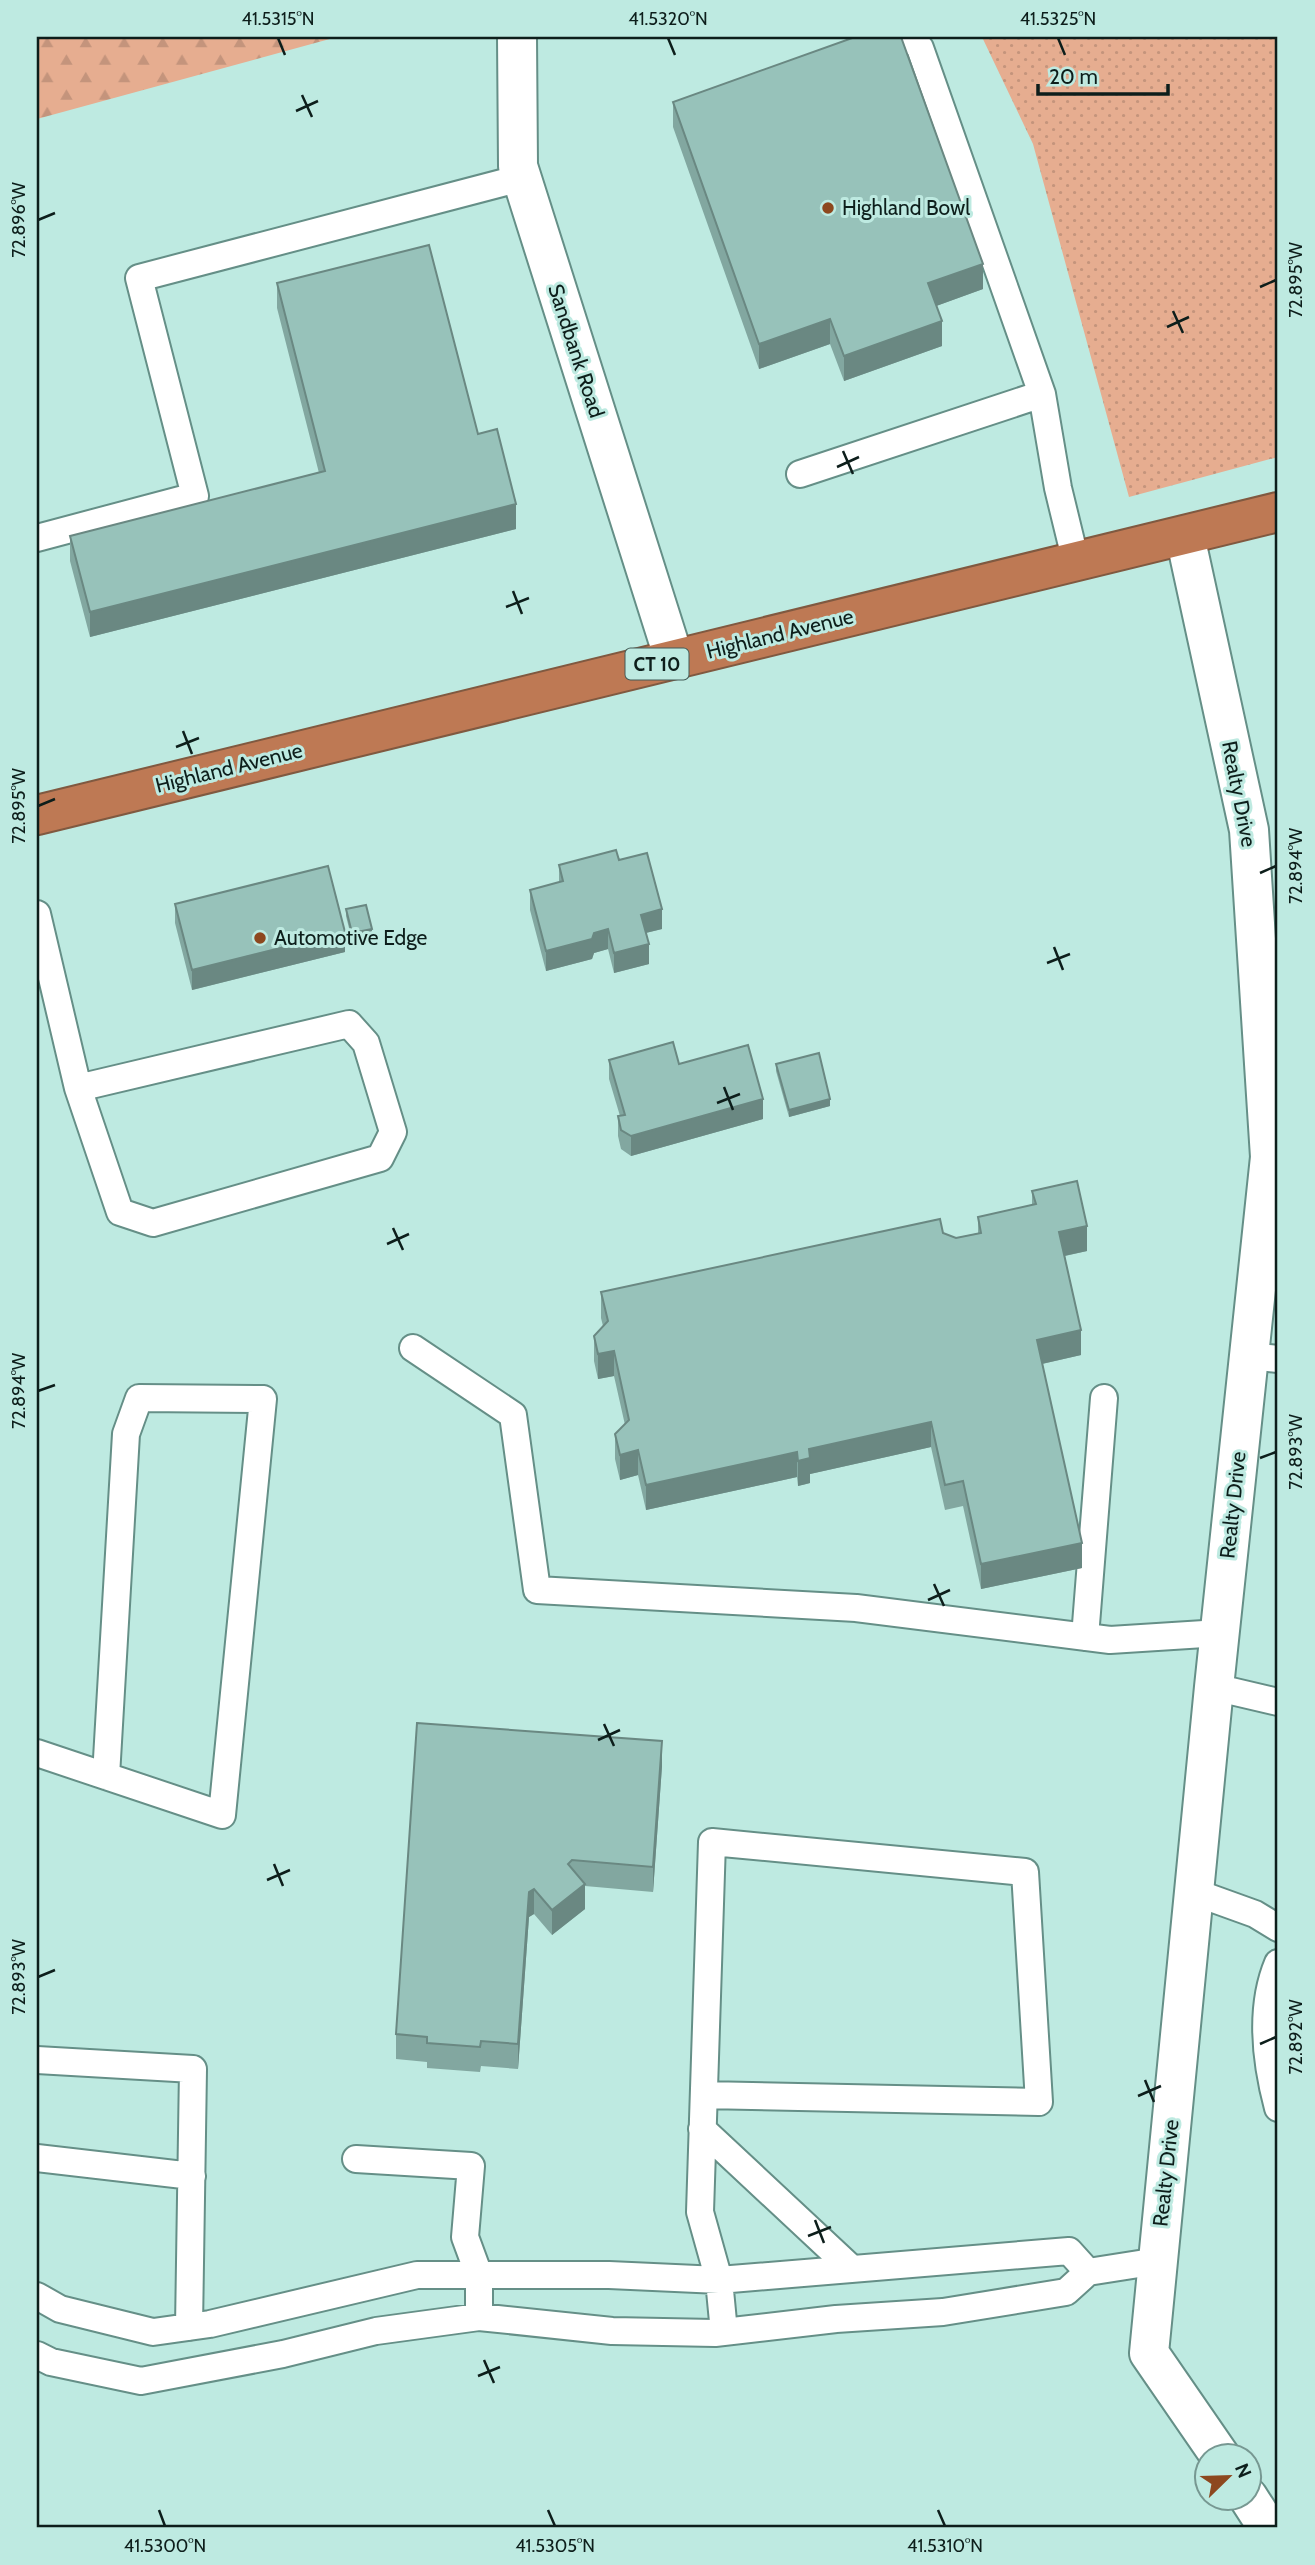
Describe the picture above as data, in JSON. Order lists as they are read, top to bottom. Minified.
{"streets":{"highway":["Highland Avenue","CT 10"],"street":["Sandbank Road","Realty Drive"]},"crossings":[["Sandbank Road","Highland Avenue"],["Highland Avenue","Realty Drive"]],"places":["Highland Bowl","Automotive Edge"],"scale_bar":"20 m","north":"top right","coordinates":["41.5315°N","41.5320°N","41.5325°N","72.896°W","72.895°W","72.894°W","72.893°W","72.892°W","41.5300°N","41.5305°N","41.5310°N"]}
